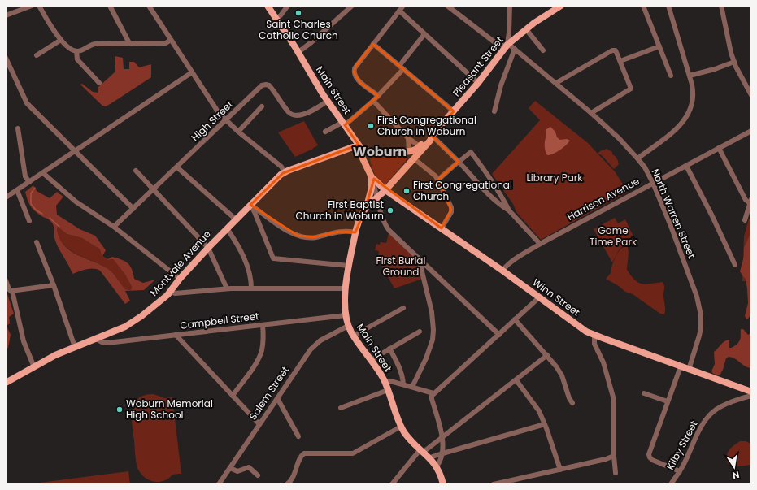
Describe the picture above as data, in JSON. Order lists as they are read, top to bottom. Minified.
{"streets":{"main road":["Pleasant Street","Main Street","Montvale Avenue","Winn Street"],"street":["High Street","Harrison Avenue","North Warren Street","Campbell Street","Salem Street","Kilby Street"]},"crossings":[["Pleasant Street","Main Street"],["Pleasant Street","North Warren Street"],["Pleasant Street","Winn Street"],["Main Street","High Street"],["Main Street","Montvale Avenue"],["Main Street","Winn Street"],["Main Street","Campbell Street"],["Main Street","Salem Street"],["Harrison Avenue","North Warren Street"],["Harrison Avenue","Winn Street"],["North Warren Street","Winn Street"],["Montvale Avenue","Campbell Street"]],"districts":["Woburn"],"parks":["Library Park","Game Time Park","First Burial Ground"],"places":["Saint Charles Catholic Church","First Congregational Church in Woburn","First Congregational Church","First Baptist Church in Woburn","Woburn Memorial High School"],"north":"bottom"}
